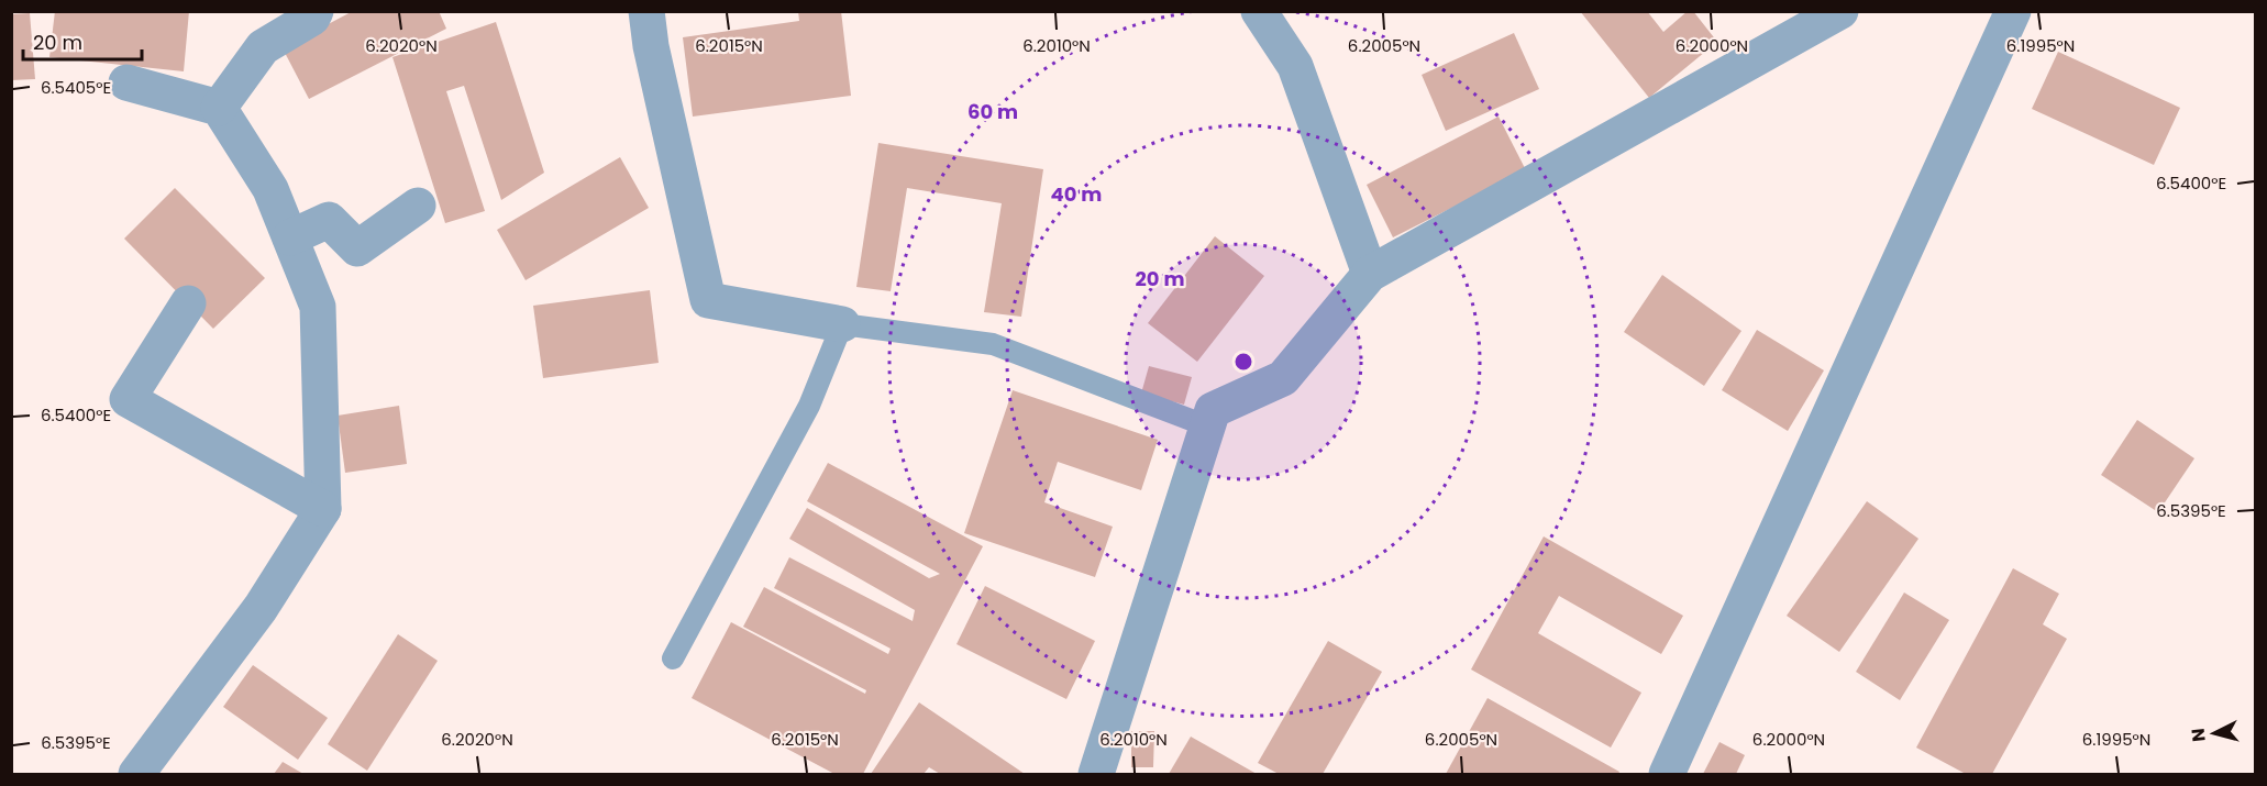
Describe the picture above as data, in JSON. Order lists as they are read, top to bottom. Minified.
{"scale_bar":"20 m","north":"left","coordinates":["6.2020°N","6.2015°N","6.2010°N","6.2005°N","6.2000°N","6.1995°N","6.5405°E","6.5400°E","6.5395°E"],"rings":["60 m","40 m","20 m"]}
